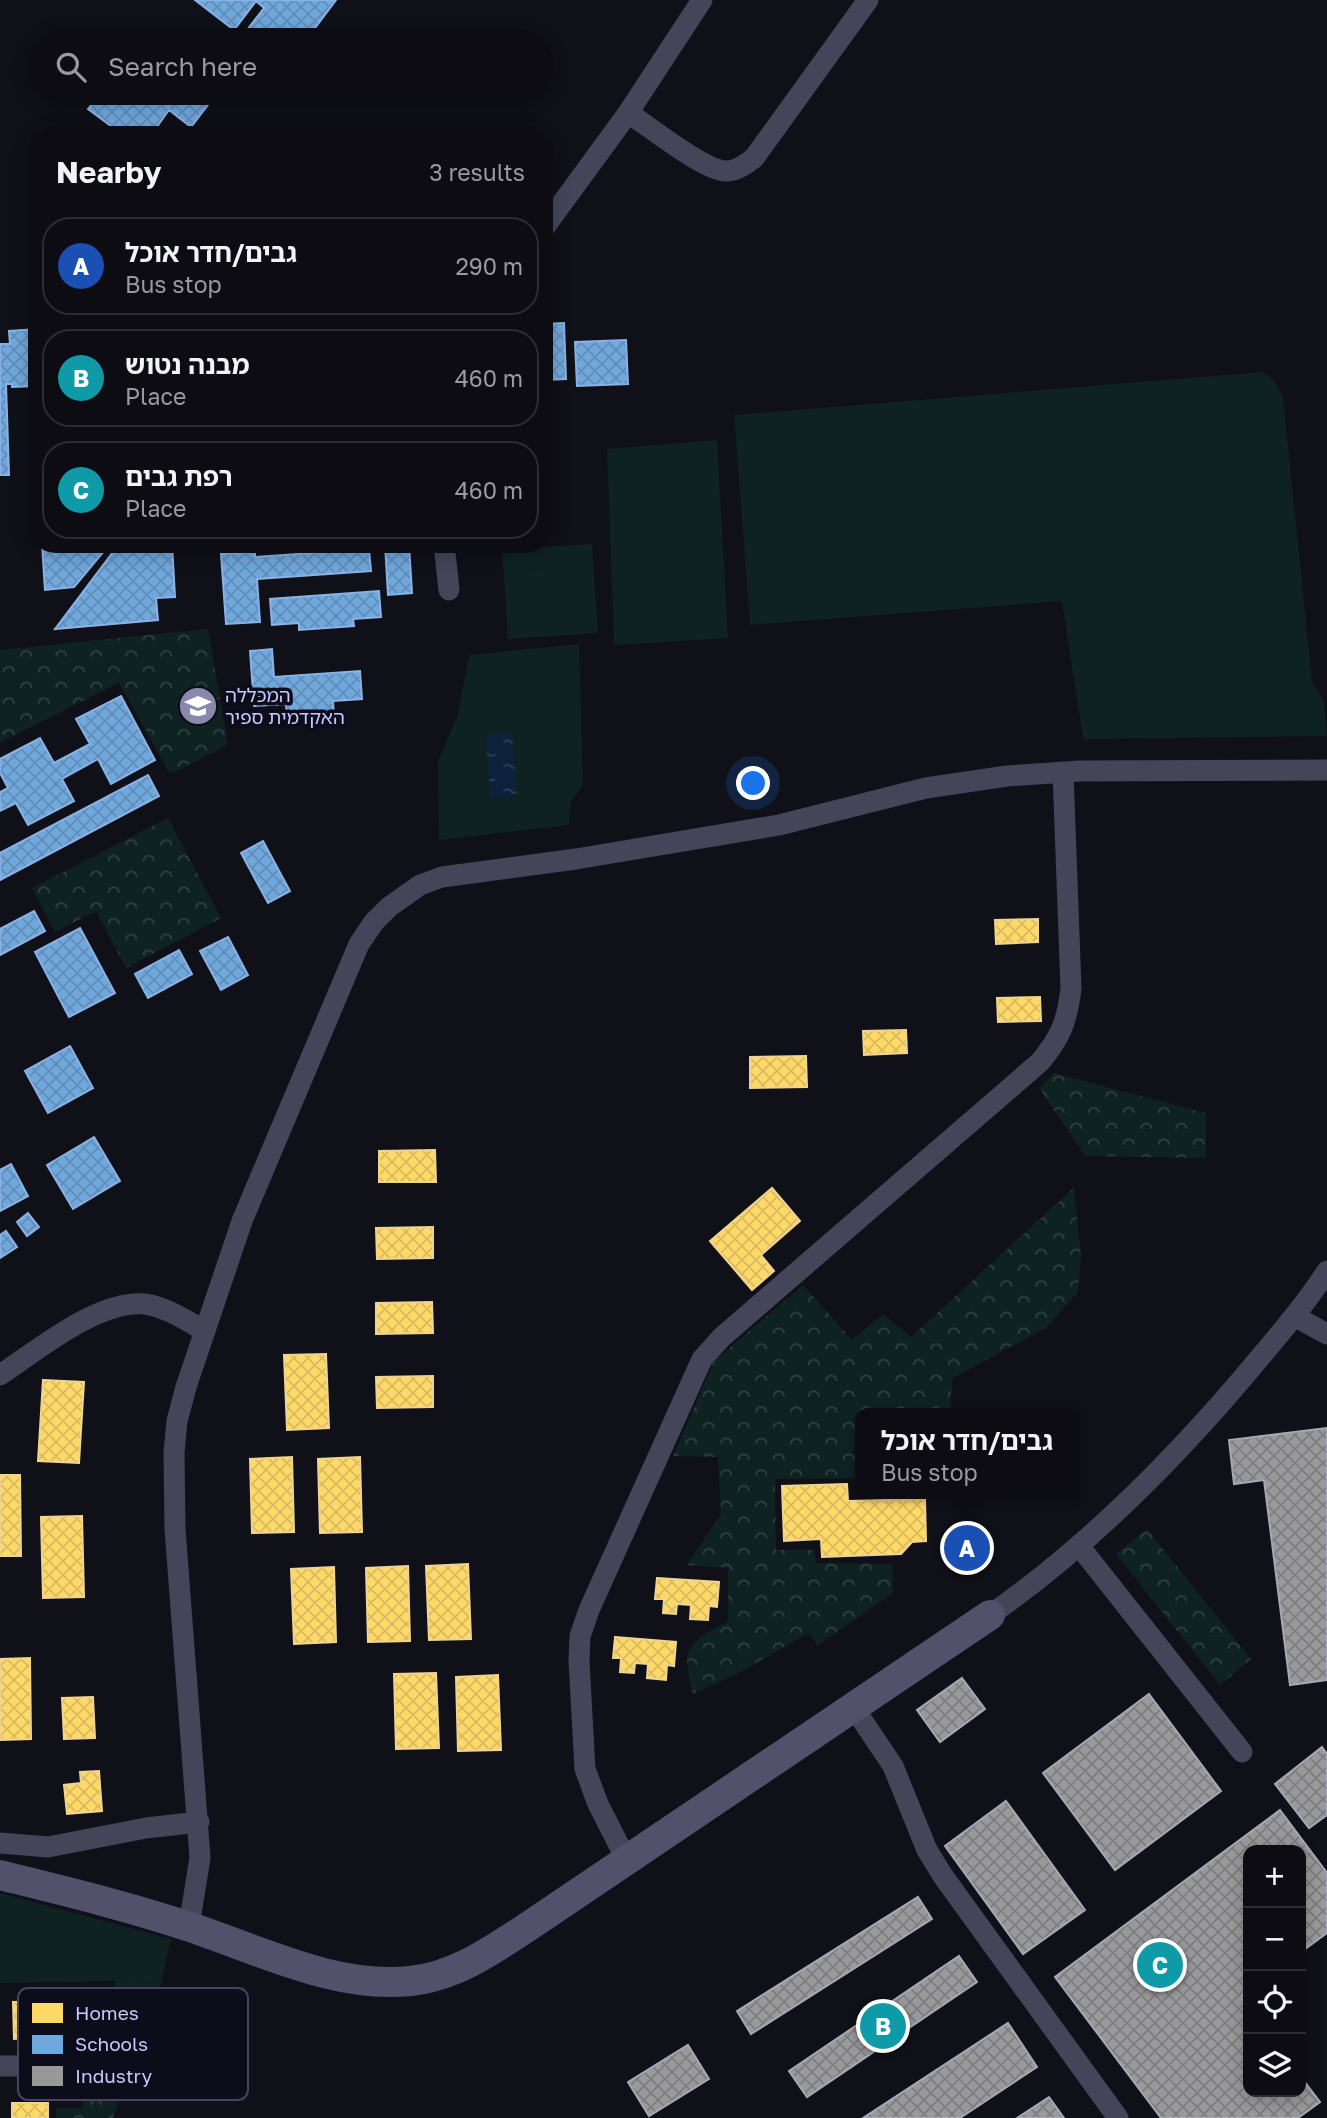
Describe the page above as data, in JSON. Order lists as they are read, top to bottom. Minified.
{"places":{"school or university":["המכללה האקדמית ספיר"]},"legend":["Homes","Schools","Industry"],"page":{"search":"Search here","heading":["Nearby","3 results"],"list":[{"mark":"A","name":"גבים/חדר אוכל","note":"Bus stop","value":"290 m"},{"mark":"B","name":"מבנה נטוש","note":"Place","value":"460 m"},{"mark":"C","name":"רפת גבים","note":"Place","value":"460 m"}],"popup":["גבים/חדר אוכל","Bus stop"],"pins":["A","C","B"],"map_buttons":["+","−"]}}
